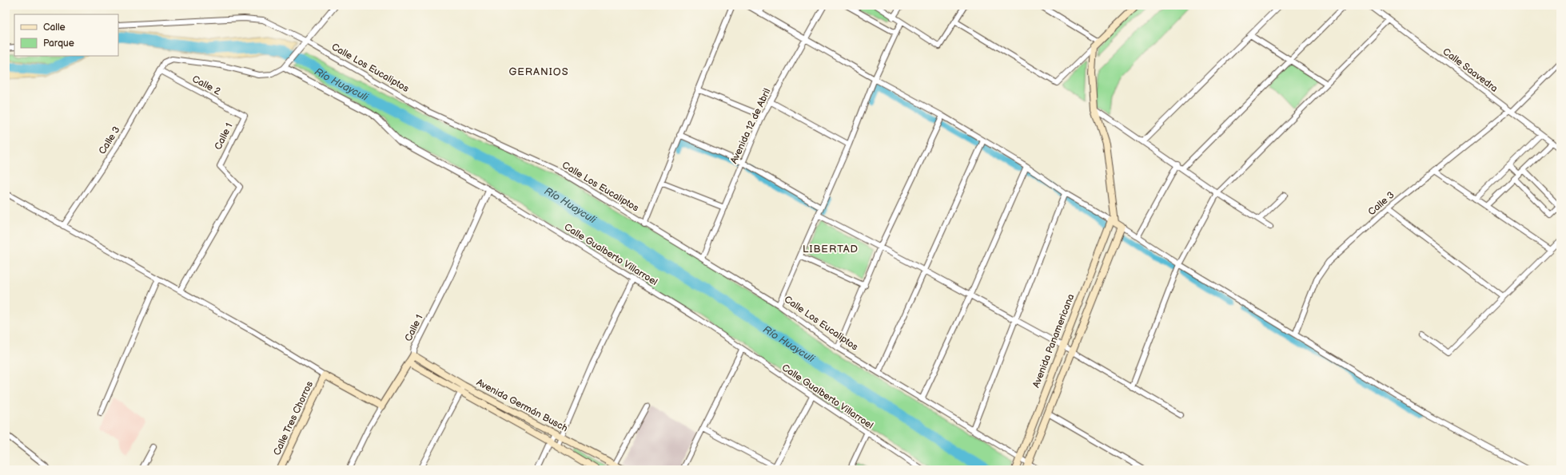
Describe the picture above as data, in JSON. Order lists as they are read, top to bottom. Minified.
{"streets":{"main road":["Calle 1","Avenida Panamericana","Avenida Germán Busch","Calle Tres Chorros"],"street":["Calle Los Eucaliptos","Calle Saavedra","Calle 2","Avenida 12 de Abril","Calle 3","Calle Gualberto Villarroel"]},"crossings":[["Calle Los Eucaliptos","Avenida 12 de Abril"],["Calle Los Eucaliptos","Avenida Panamericana"],["Calle Saavedra","Calle 3"],["Calle 2","Calle 1"],["Calle 2","Calle 3"],["Calle 1","Calle Gualberto Villarroel"],["Calle 1","Avenida Germán Busch"],["Calle 3","Calle Gualberto Villarroel"]],"districts":["GERANIOS","LIBERTAD"],"water":["Río Huayculi"],"legend":["Calle","Parque"]}
